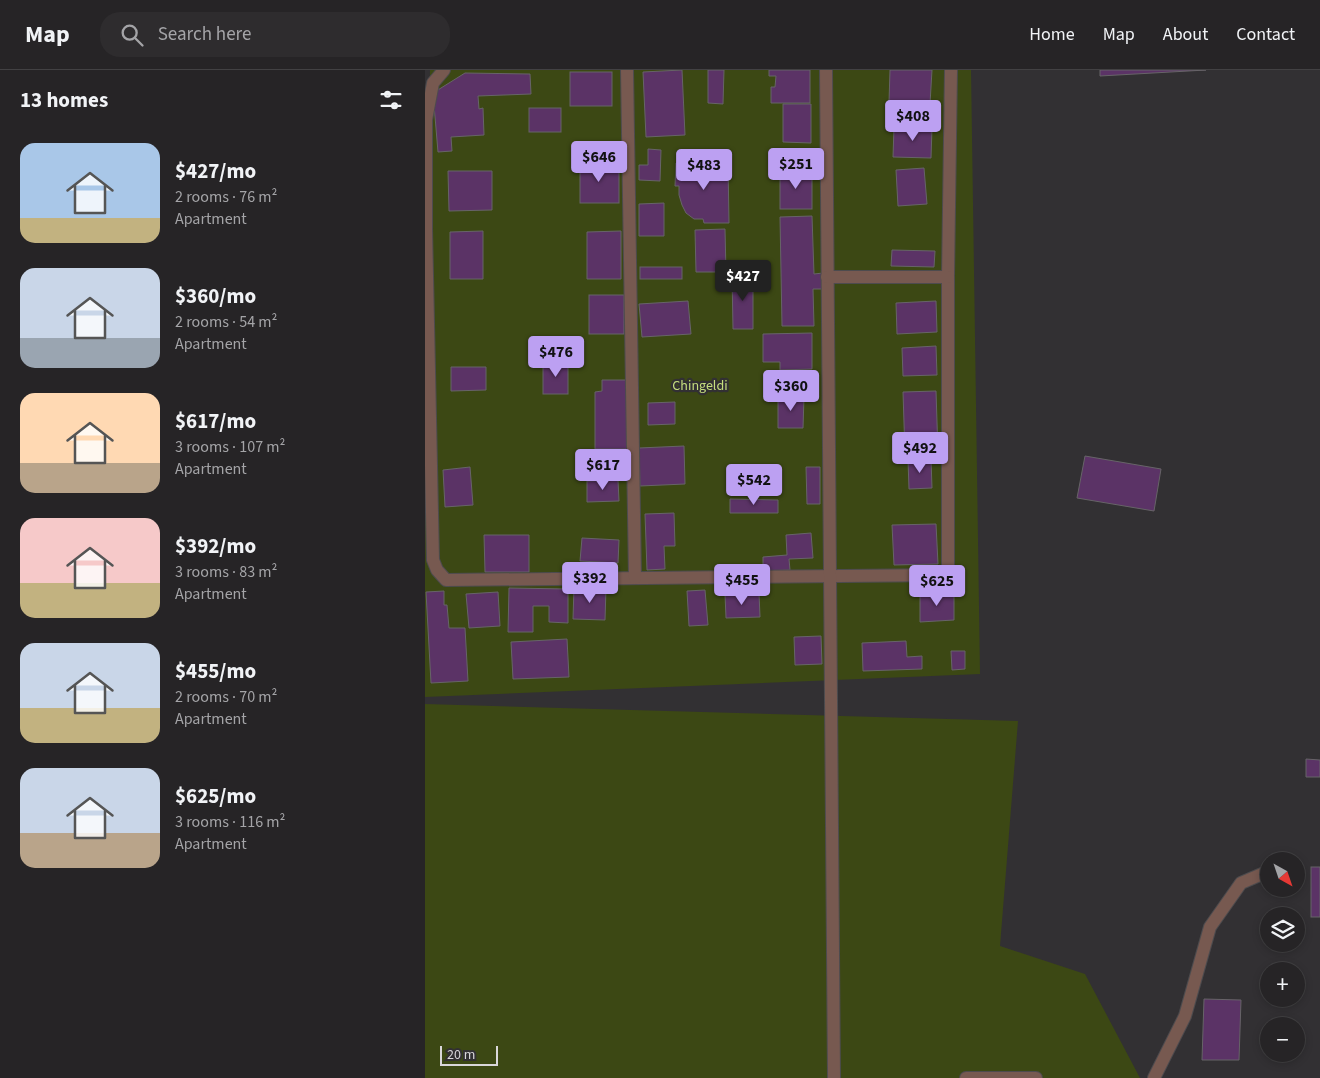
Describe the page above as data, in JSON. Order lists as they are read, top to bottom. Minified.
{"parks":["Chingeldi"],"scale_bar":"20 m","north":"bottom right","page":{"header":"Map","search":"Search here","nav":["Home","Map","About","Contact"],"heading":"13 homes","price":["$408","$646","$251","$483","$427","$476","$360","$492","$617","$542","$392","$455","$625"],"list":[{"name":"$427/mo","note":"2 rooms · 76 m² · Apartment"},{"name":"$360/mo","note":"2 rooms · 54 m² · Apartment"},{"name":"$617/mo","note":"3 rooms · 107 m² · Apartment"},{"name":"$392/mo","note":"3 rooms · 83 m² · Apartment"},{"name":"$455/mo","note":"2 rooms · 70 m² · Apartment"},{"name":"$625/mo","note":"3 rooms · 116 m² · Apartment"}],"map_buttons":["+","−"],"scale":"20 m"}}
